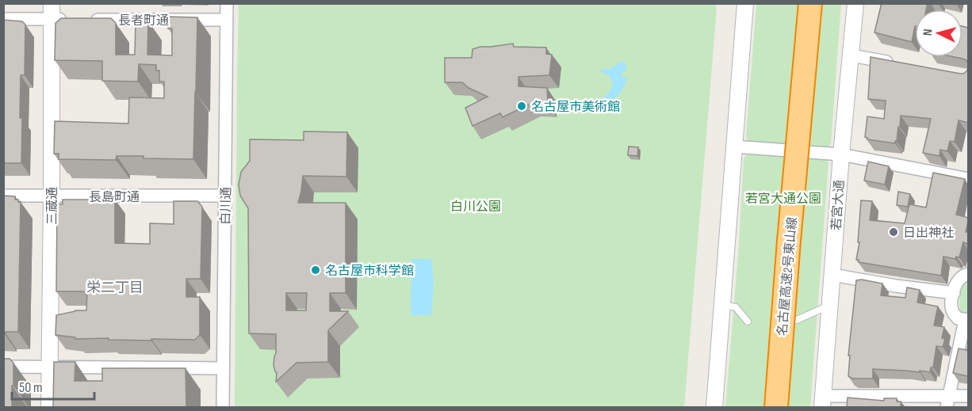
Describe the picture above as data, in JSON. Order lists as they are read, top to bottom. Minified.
{"streets":{"highway":["名古屋高速2号東山線"],"street":["長者町通","長島町通","若宮大通","三蔵通","白川通"]},"crossings":[["長者町通","白川通"],["長島町通","三蔵通"],["長島町通","白川通"]],"districts":["栄二丁目"],"parks":["若宮大通公園","白川公園"],"places":["名古屋市美術館","日出神社","名古屋市科学館"],"scale_bar":"50 m","north":"left"}
